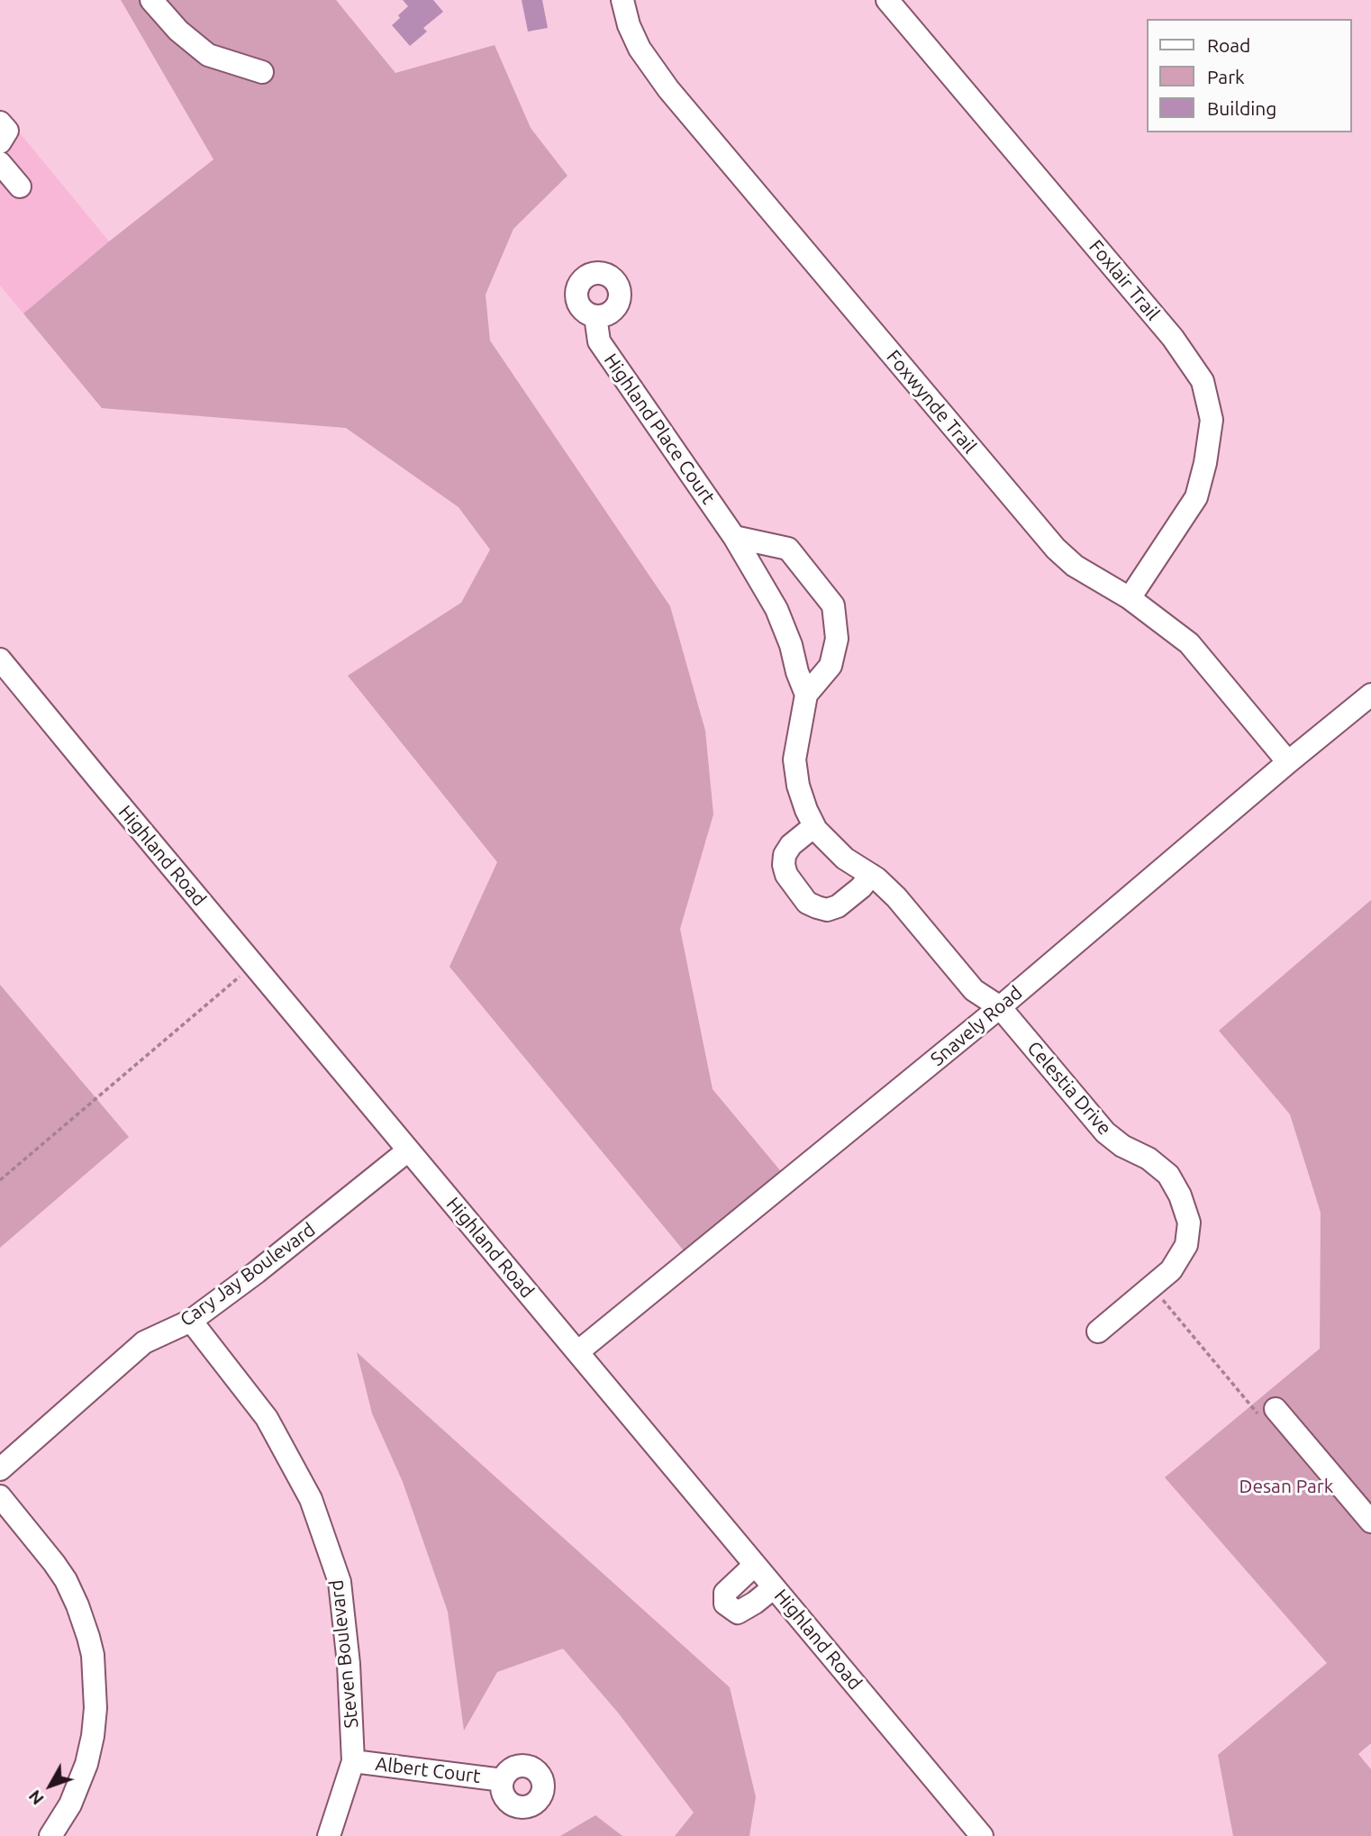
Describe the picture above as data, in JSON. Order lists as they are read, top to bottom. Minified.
{"streets":{"street":["Foxlair Trail","Foxwynde Trail","Highland Place Court","Highland Road","Snavely Road","Celestia Drive","Cary Jay Boulevard","Steven Boulevard","Albert Court"]},"crossings":[["Foxlair Trail","Foxwynde Trail"],["Foxwynde Trail","Snavely Road"],["Highland Road","Snavely Road"],["Highland Road","Cary Jay Boulevard"],["Snavely Road","Celestia Drive"],["Cary Jay Boulevard","Steven Boulevard"],["Steven Boulevard","Albert Court"]],"parks":["Desan Park"],"legend":["Road","Park","Building"],"north":"bottom left"}
